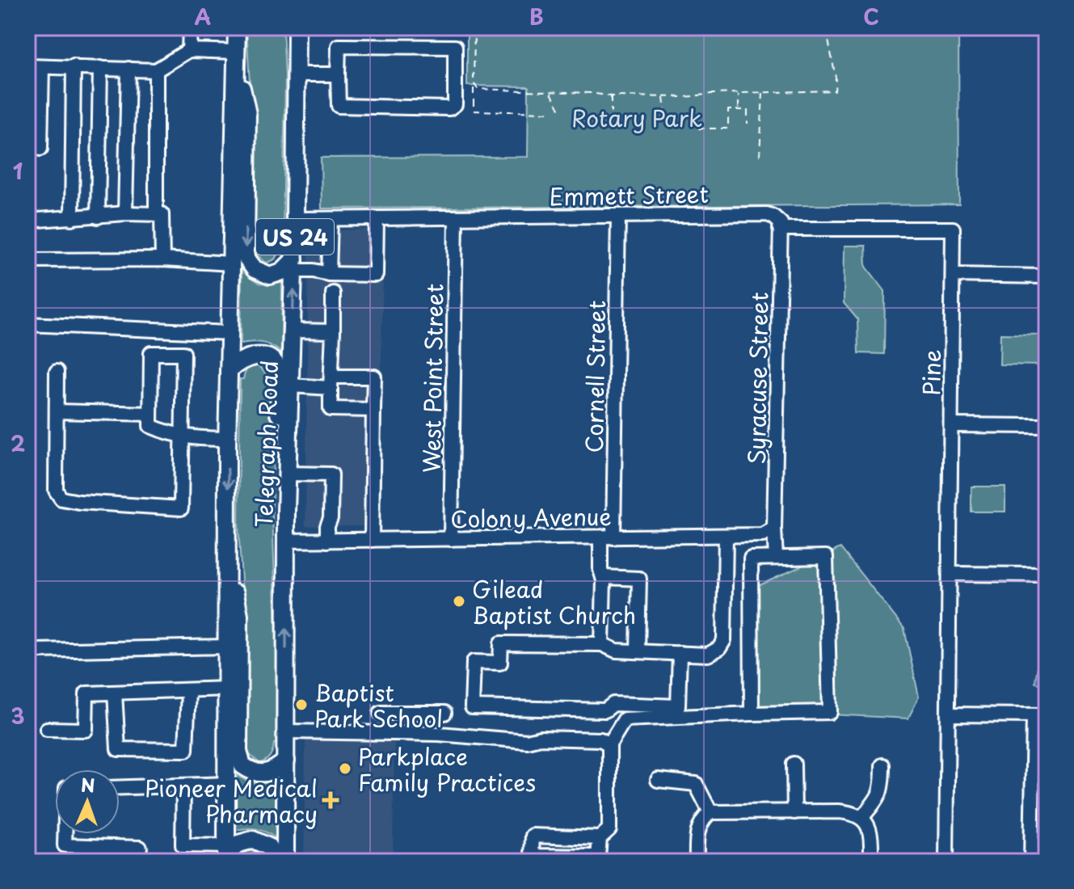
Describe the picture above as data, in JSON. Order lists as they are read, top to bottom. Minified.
{"streets":{"main road":["US 24","Telegraph Road"],"street":["Emmett Street","Pine","Cornell Street","West Point Street","Syracuse Street","Colony Avenue"]},"crossings":[["Emmett Street","Pine"],["Emmett Street","Cornell Street"],["Emmett Street","West Point Street"],["Emmett Street","Syracuse Street"],["Emmett Street","Telegraph Road"],["Pine","Syracuse Street"],["Cornell Street","Colony Avenue"],["West Point Street","Colony Avenue"],["Syracuse Street","Colony Avenue"],["Telegraph Road","Colony Avenue"]],"parks":["Rotary Park"],"places":{"other":["Gilead Baptist Church","Baptist Park School","Parkplace Family Practices"],"health":["Pioneer Medical Pharmacy"]},"north":"top","grid":{"columns":["A","B","C"],"rows":["1","2","3"]}}
